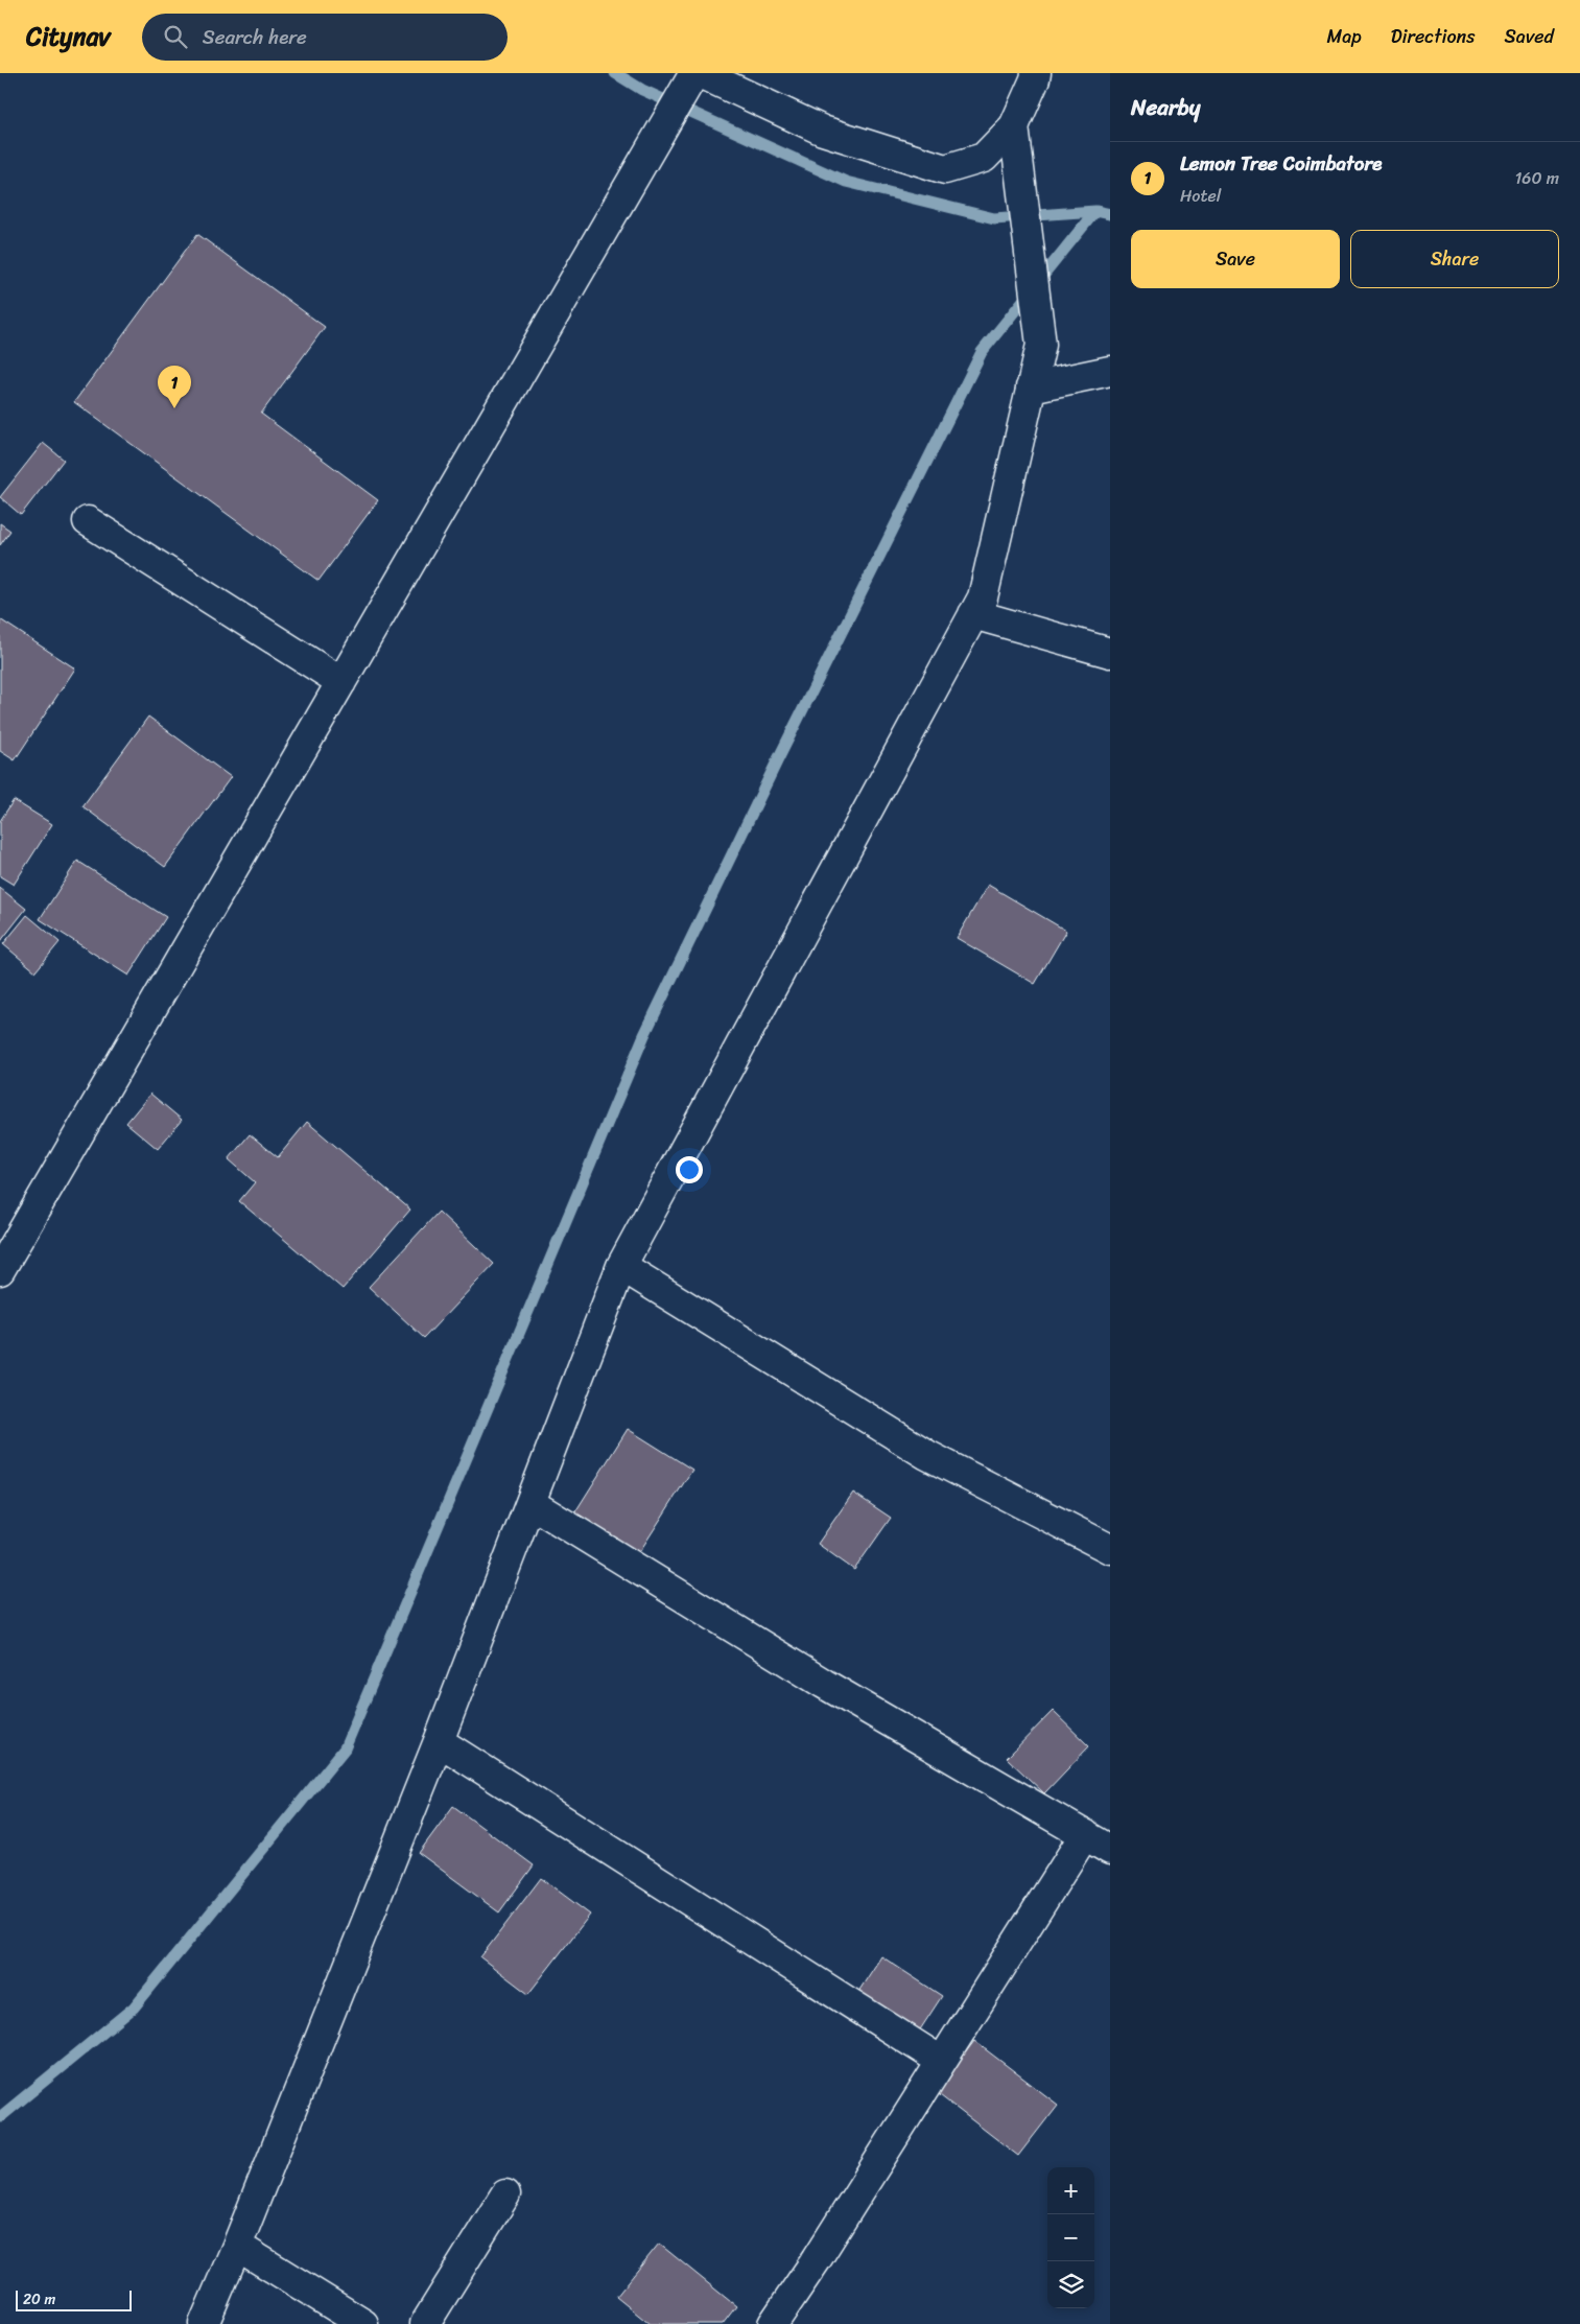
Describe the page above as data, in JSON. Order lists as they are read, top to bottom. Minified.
{"scale_bar":"20 m","page":{"header":"Citynav","search":"Search here","nav":["Map","Directions","Saved"],"heading":"Nearby","list":[{"mark":"1","name":"Lemon Tree Coimbatore","note":"Hotel","value":"160 m"}],"buttons":["Save","Share"],"pins":"1","map_buttons":["+","−"],"scale":"20 m"}}
